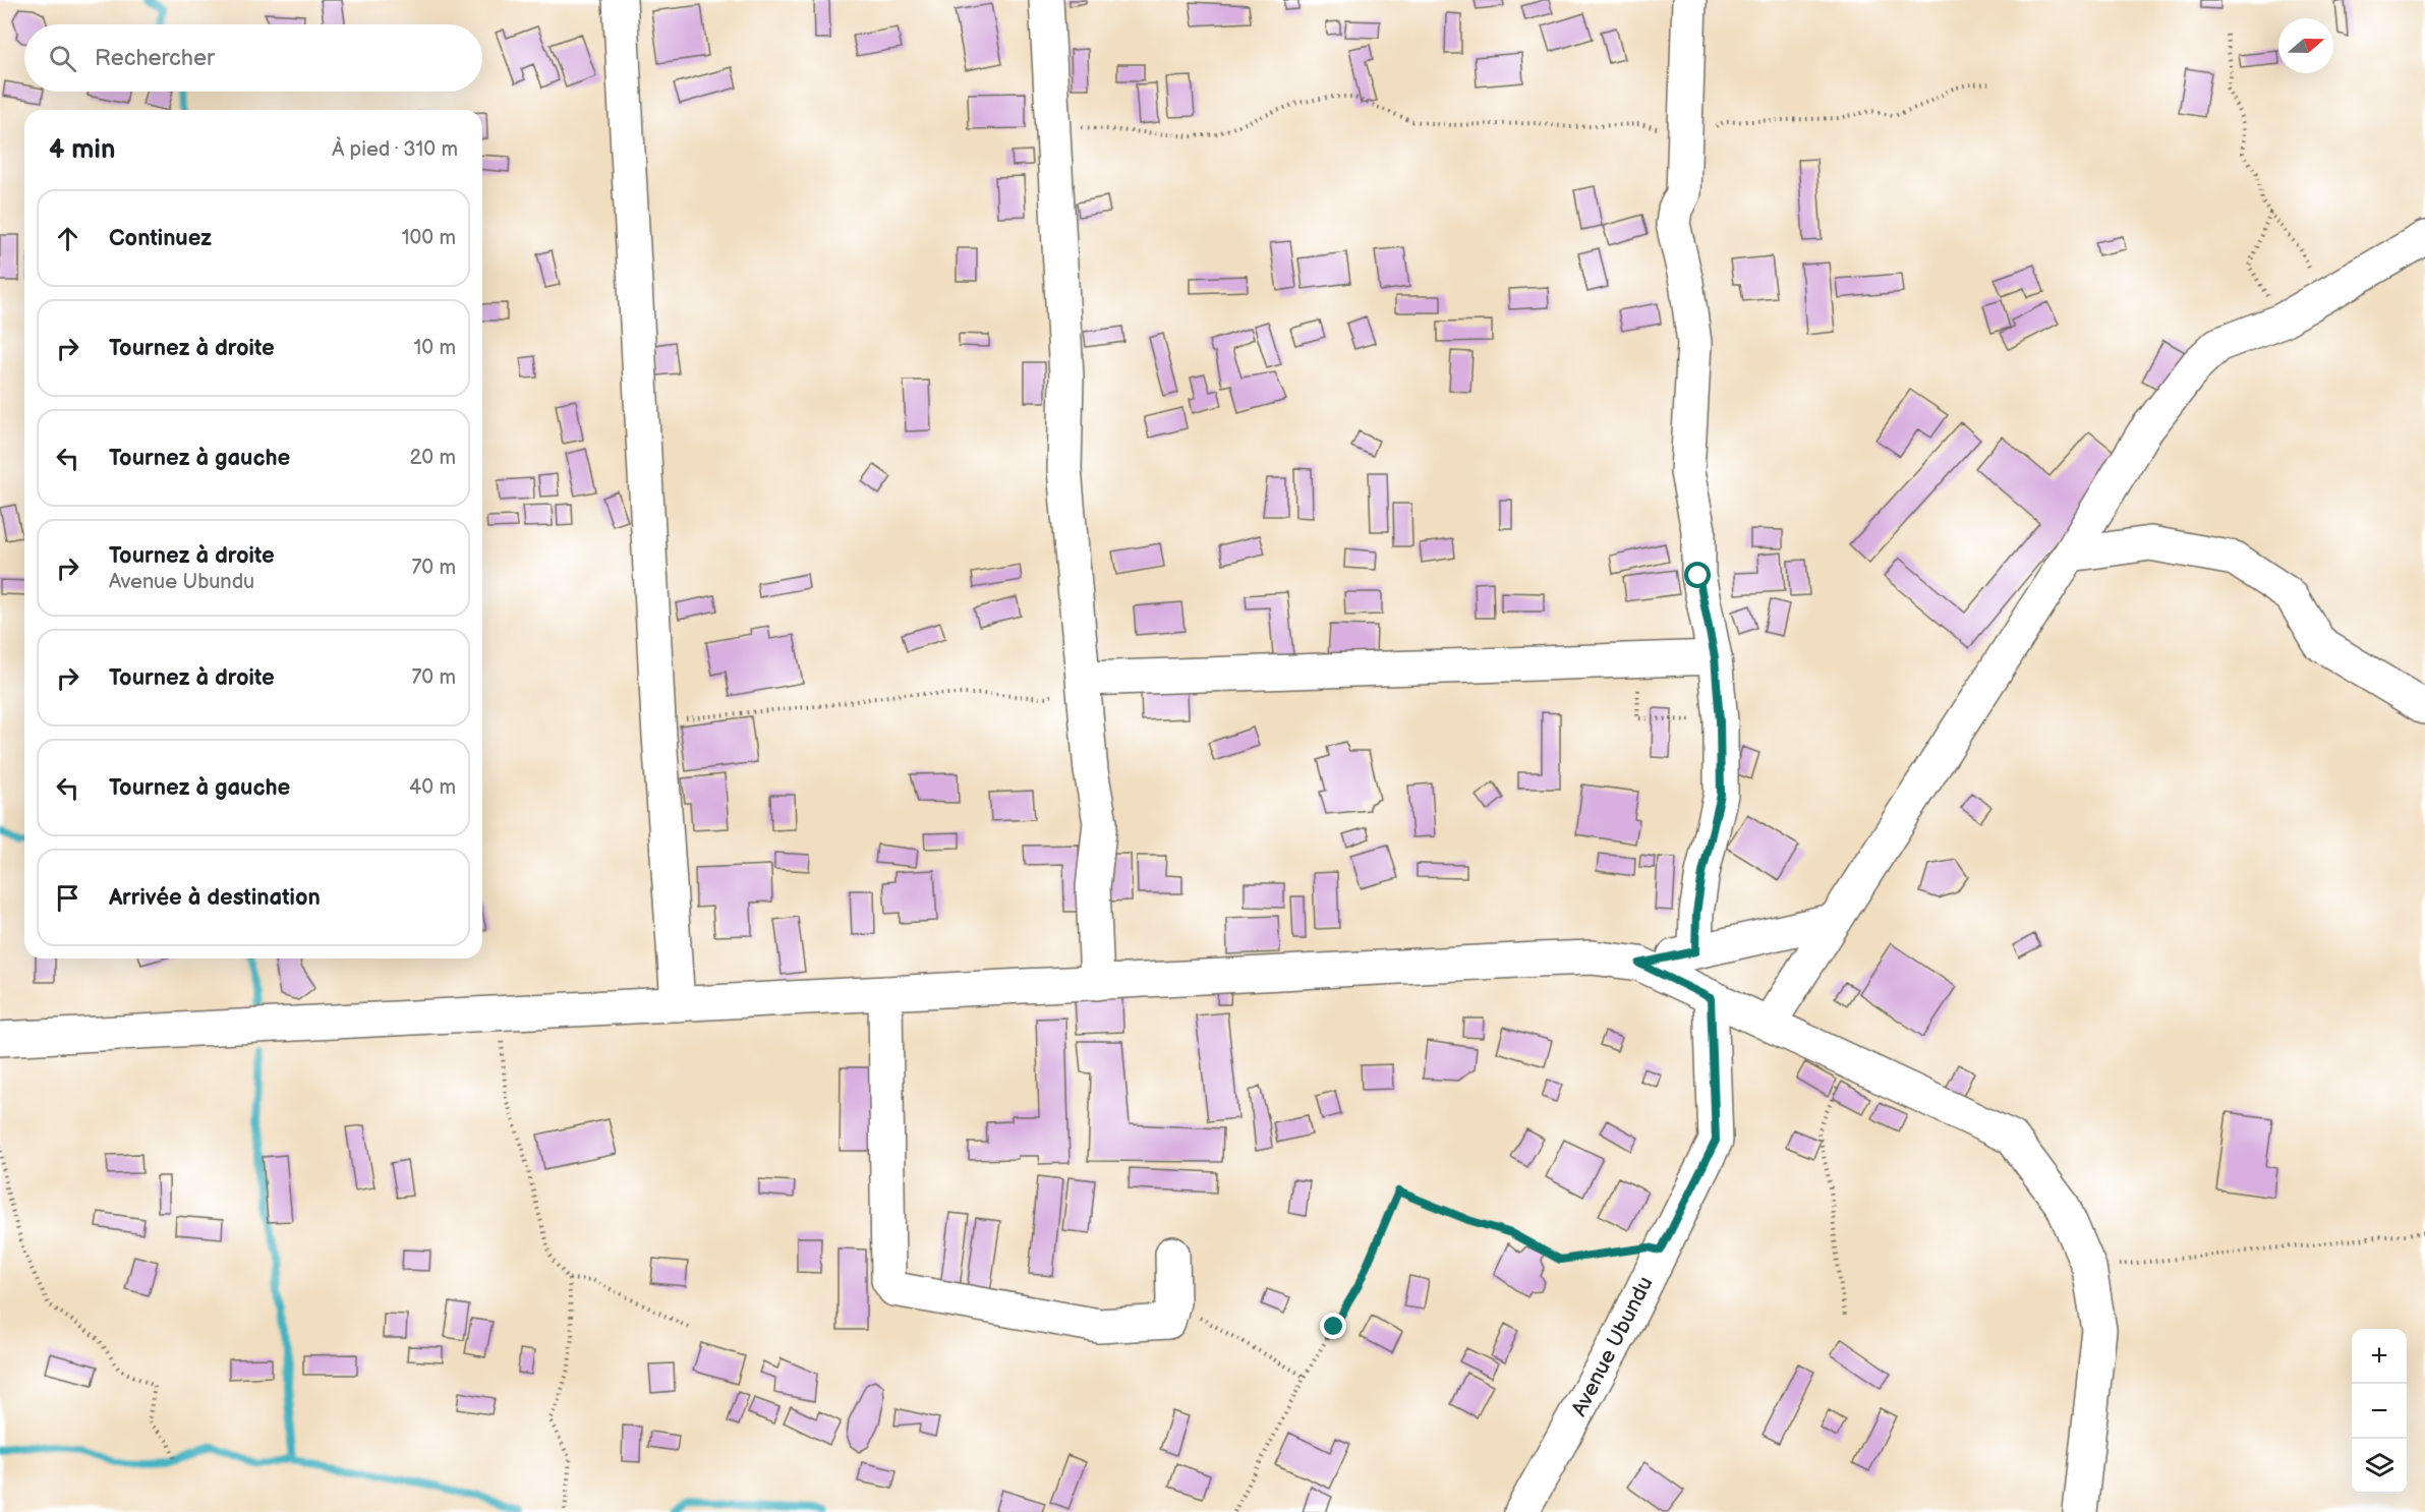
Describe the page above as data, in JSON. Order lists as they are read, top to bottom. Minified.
{"streets":{"street":["Avenue Ubundu"]},"north":"right","page":{"search":"Rechercher","heading":["4 min","À pied · 310 m"],"list":[["Continuez","100 m"],["Tournez à droite","10 m"],["Tournez à gauche","20 m"],["Tournez à droite","Avenue Ubundu","70 m"],["Tournez à droite","70 m"],["Tournez à gauche","40 m"],"Arrivée à destination"],"map_buttons":["+","−"]}}
